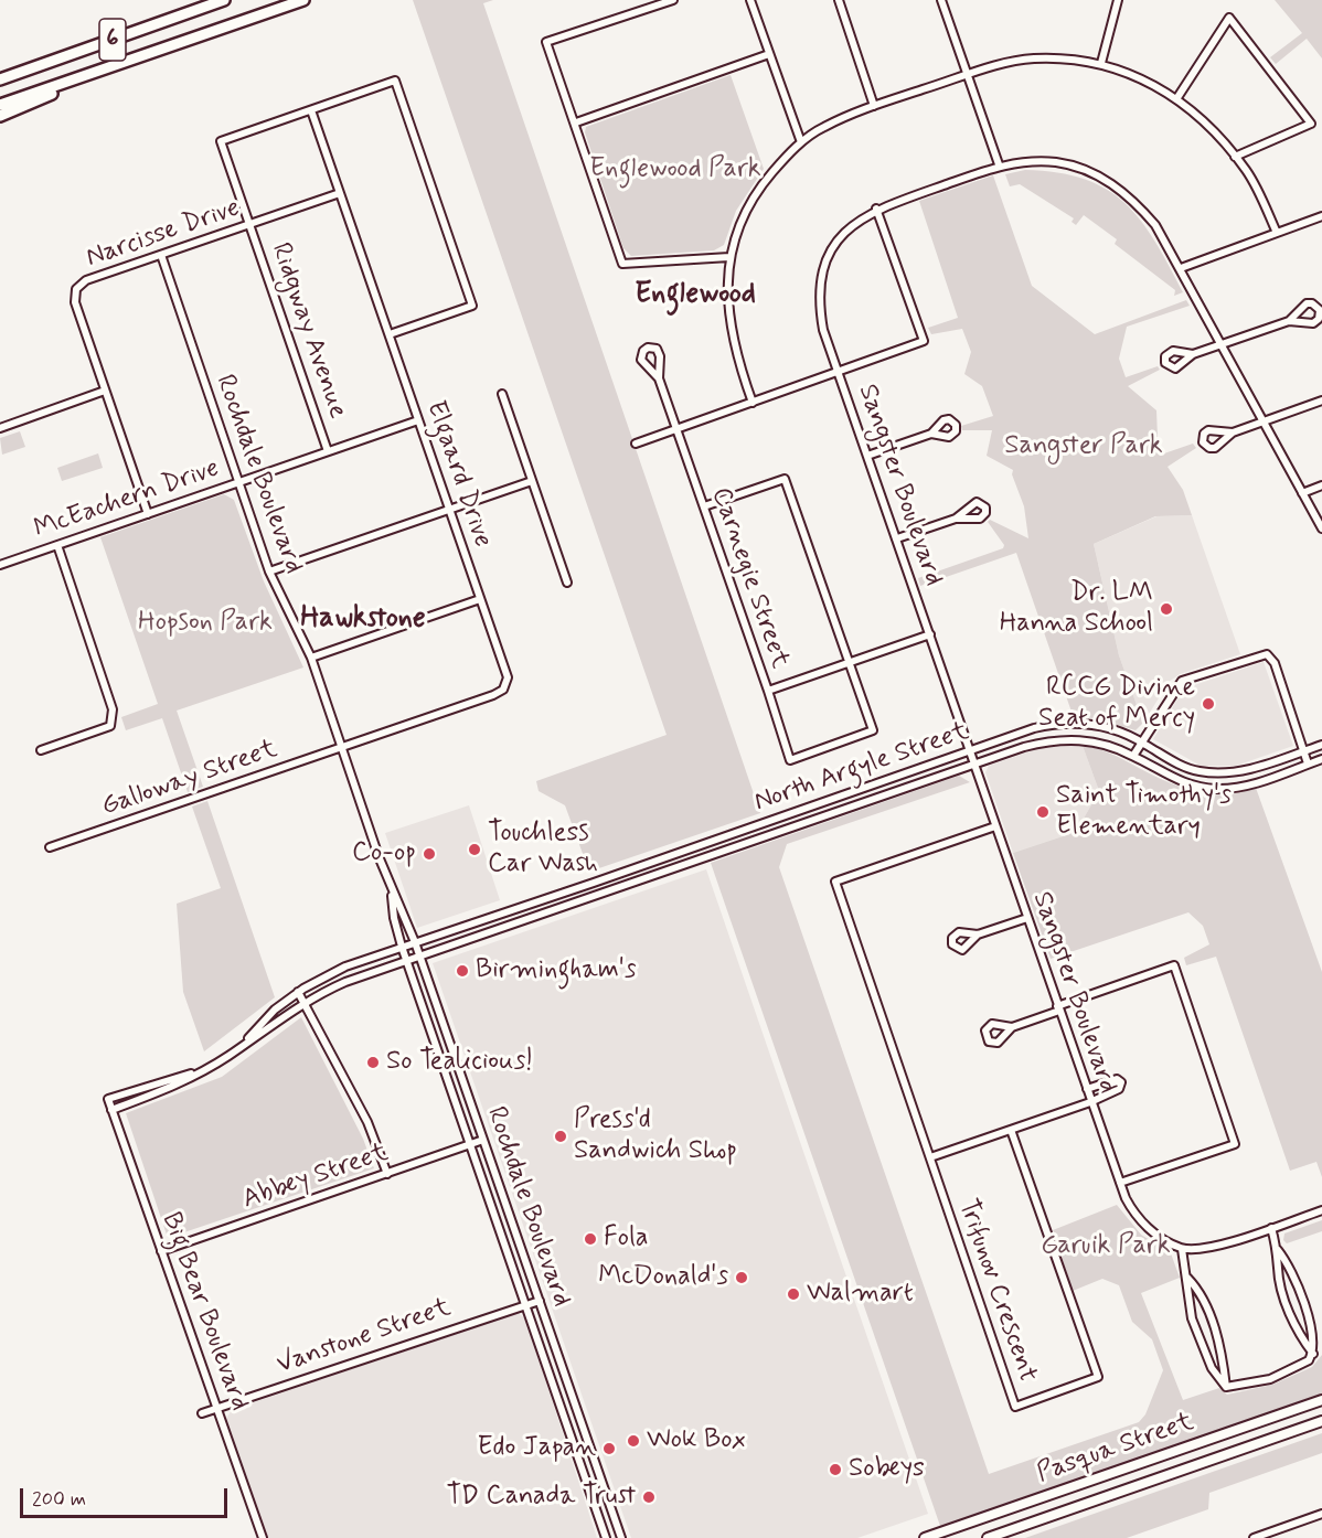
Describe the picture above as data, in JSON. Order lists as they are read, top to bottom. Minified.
{"streets":{"highway":["6"],"main road":["Pasqua Street"],"street":["Narcisse Drive","Ridgway Avenue","Rochdale Boulevard","Elgaard Drive","Sangster Boulevard","McEachern Drive","Carnegie Street","North Argyle Street","Galloway Street","Abbey Street","Trifunov Crescent","Big Bear Boulevard","Vanstone Street"]},"crossings":[["Narcisse Drive","Ridgway Avenue"],["Narcisse Drive","Rochdale Boulevard"],["Narcisse Drive","Elgaard Drive"],["Narcisse Drive","McEachern Drive"],["Ridgway Avenue","Elgaard Drive"],["Ridgway Avenue","McEachern Drive"],["Rochdale Boulevard","Elgaard Drive"],["Rochdale Boulevard","McEachern Drive"],["Rochdale Boulevard","North Argyle Street"],["Rochdale Boulevard","Galloway Street"],["Rochdale Boulevard","Abbey Street"],["Rochdale Boulevard","Vanstone Street"],["Elgaard Drive","McEachern Drive"],["Elgaard Drive","Galloway Street"],["Sangster Boulevard","Carnegie Street"],["Sangster Boulevard","North Argyle Street"],["Sangster Boulevard","Trifunov Crescent"],["Abbey Street","Big Bear Boulevard"],["Big Bear Boulevard","Vanstone Street"]],"districts":["Englewood","Hawkstone"],"parks":["Englewood Park","Sangster Park","Hopson Park","Garuik Park"],"places":["Dr. LM Hanna School","RCCG Divine Seat of Mercy","Saint Timothy's Elementary","Touchless Car Wash","Co-op","Birmingham's","So Tealicious!","Press'd Sandwich Shop","Fola","McDonald's","Walmart","Wok Box","Edo Japan","Sobeys","TD Canada Trust"],"scale_bar":"200 m"}
